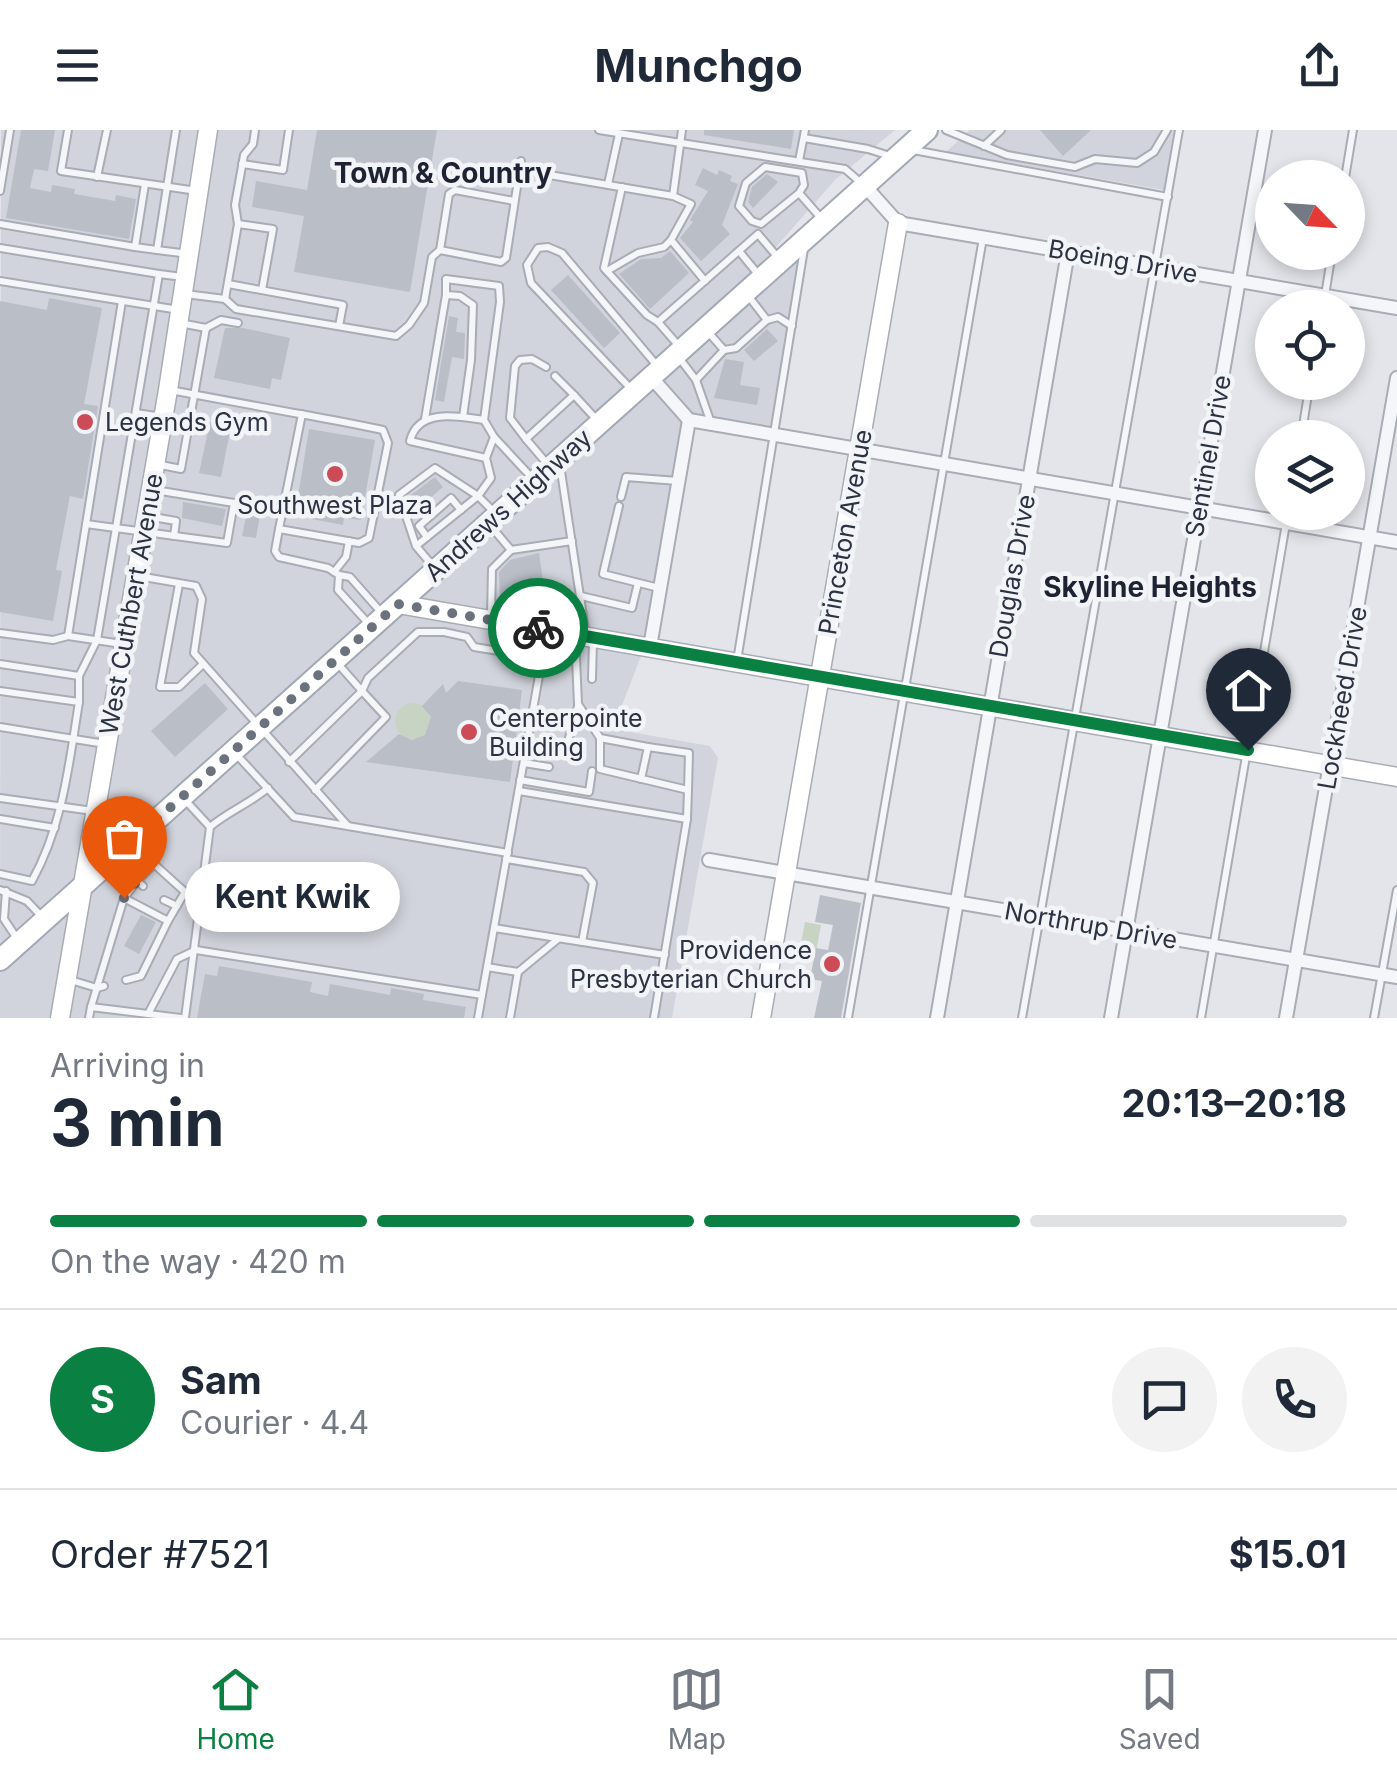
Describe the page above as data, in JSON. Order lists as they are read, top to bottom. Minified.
{"streets":{"main road":["Andrews Highway"],"street":["Boeing Drive","Sentinel Drive","Princeton Avenue","Douglas Drive","West Cuthbert Avenue","Lockheed Drive","Northrup Drive"]},"crossings":[["Boeing Drive","Sentinel Drive"],["Boeing Drive","Princeton Avenue"],["Boeing Drive","Douglas Drive"],["Sentinel Drive","Northrup Drive"],["Andrews Highway","West Cuthbert Avenue"],["Princeton Avenue","Northrup Drive"],["Douglas Drive","Northrup Drive"],["Lockheed Drive","Northrup Drive"]],"districts":["Town & Country","Skyline Heights"],"places":["Legends Gym","Southwest Plaza","Centerpointe Building","Kent Kwik","Providence Presbyterian Church"],"north":"bottom right","page":{"header":"Munchgo","bubble":"Kent Kwik","heading":["3 min","Arriving in","20:13–20:18"],"panel":["Sam","Courier · 4.4","Order #7521","$15.01"],"bar":"On the way · 420 m","round":"S","tabs":["Home","Map","Saved"]}}
